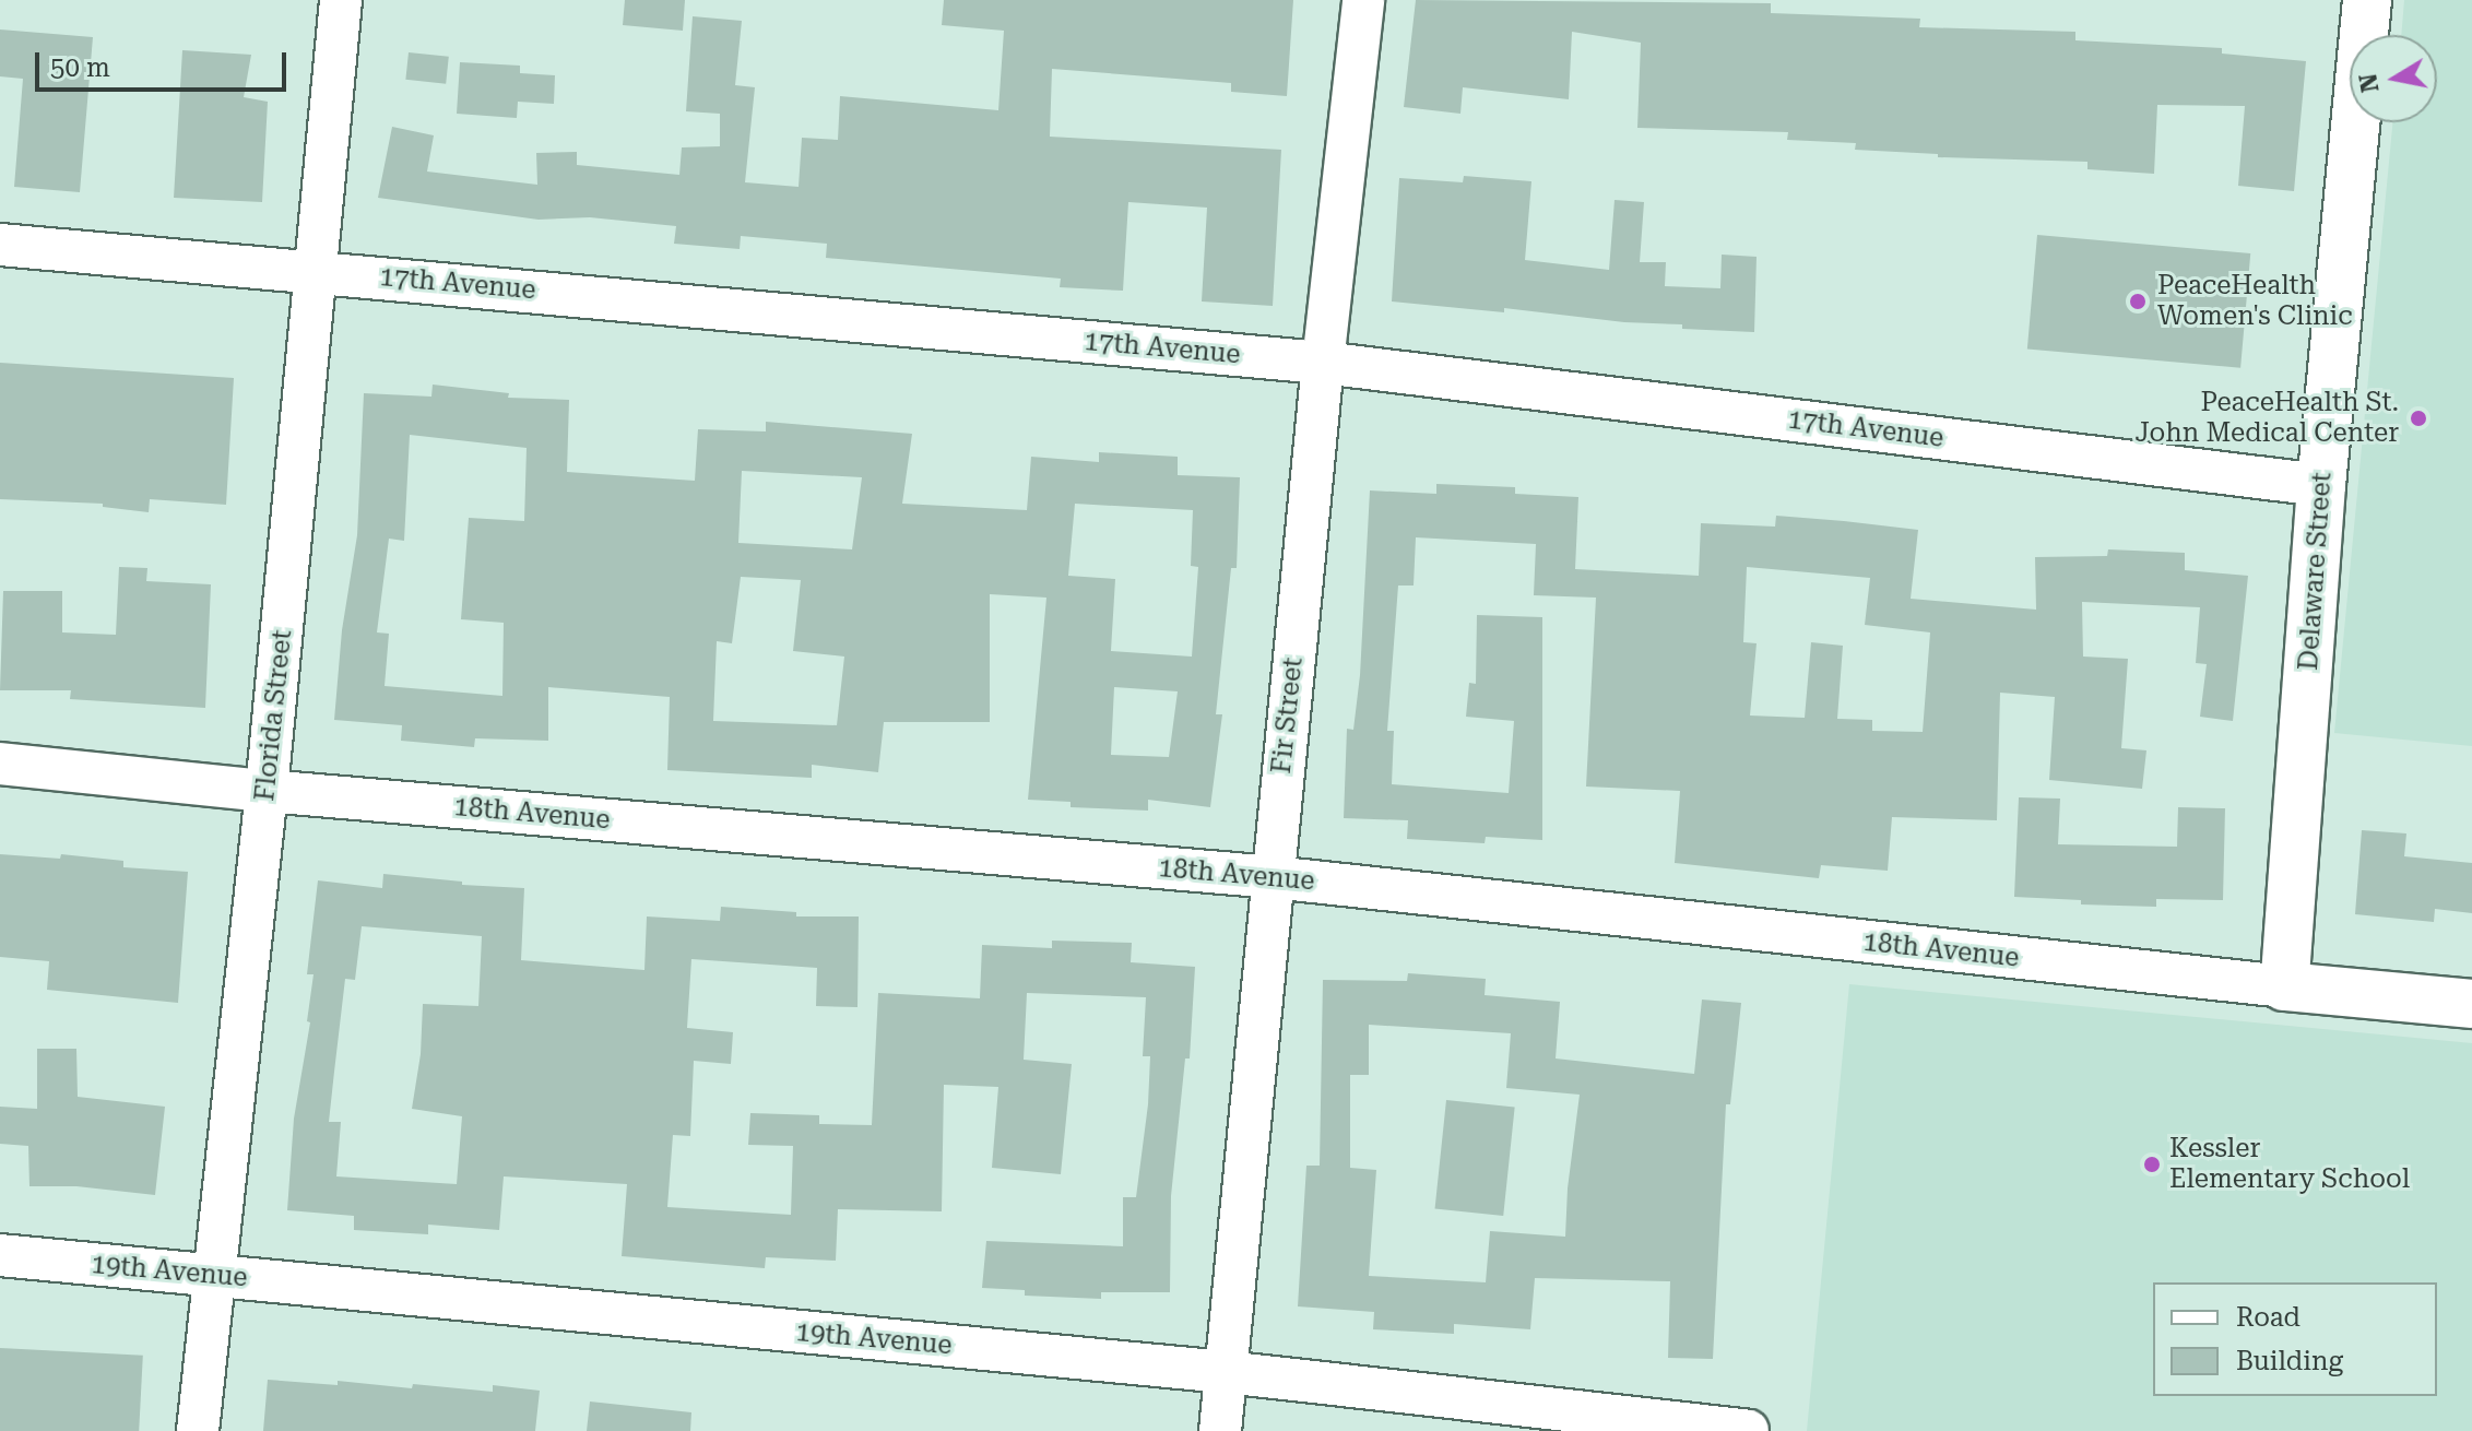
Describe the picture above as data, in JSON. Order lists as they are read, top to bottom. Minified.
{"streets":{"street":["17th Avenue","Delaware Street","Florida Street","Fir Street","18th Avenue","19th Avenue"]},"crossings":[["17th Avenue","Delaware Street"],["17th Avenue","Florida Street"],["17th Avenue","Fir Street"],["Delaware Street","18th Avenue"],["Florida Street","18th Avenue"],["Florida Street","19th Avenue"],["Fir Street","18th Avenue"],["Fir Street","19th Avenue"]],"places":["PeaceHealth Women's Clinic","PeaceHealth St. John Medical Center","Kessler Elementary School"],"legend":["Road","Building"],"scale_bar":"50 m","north":"left"}
